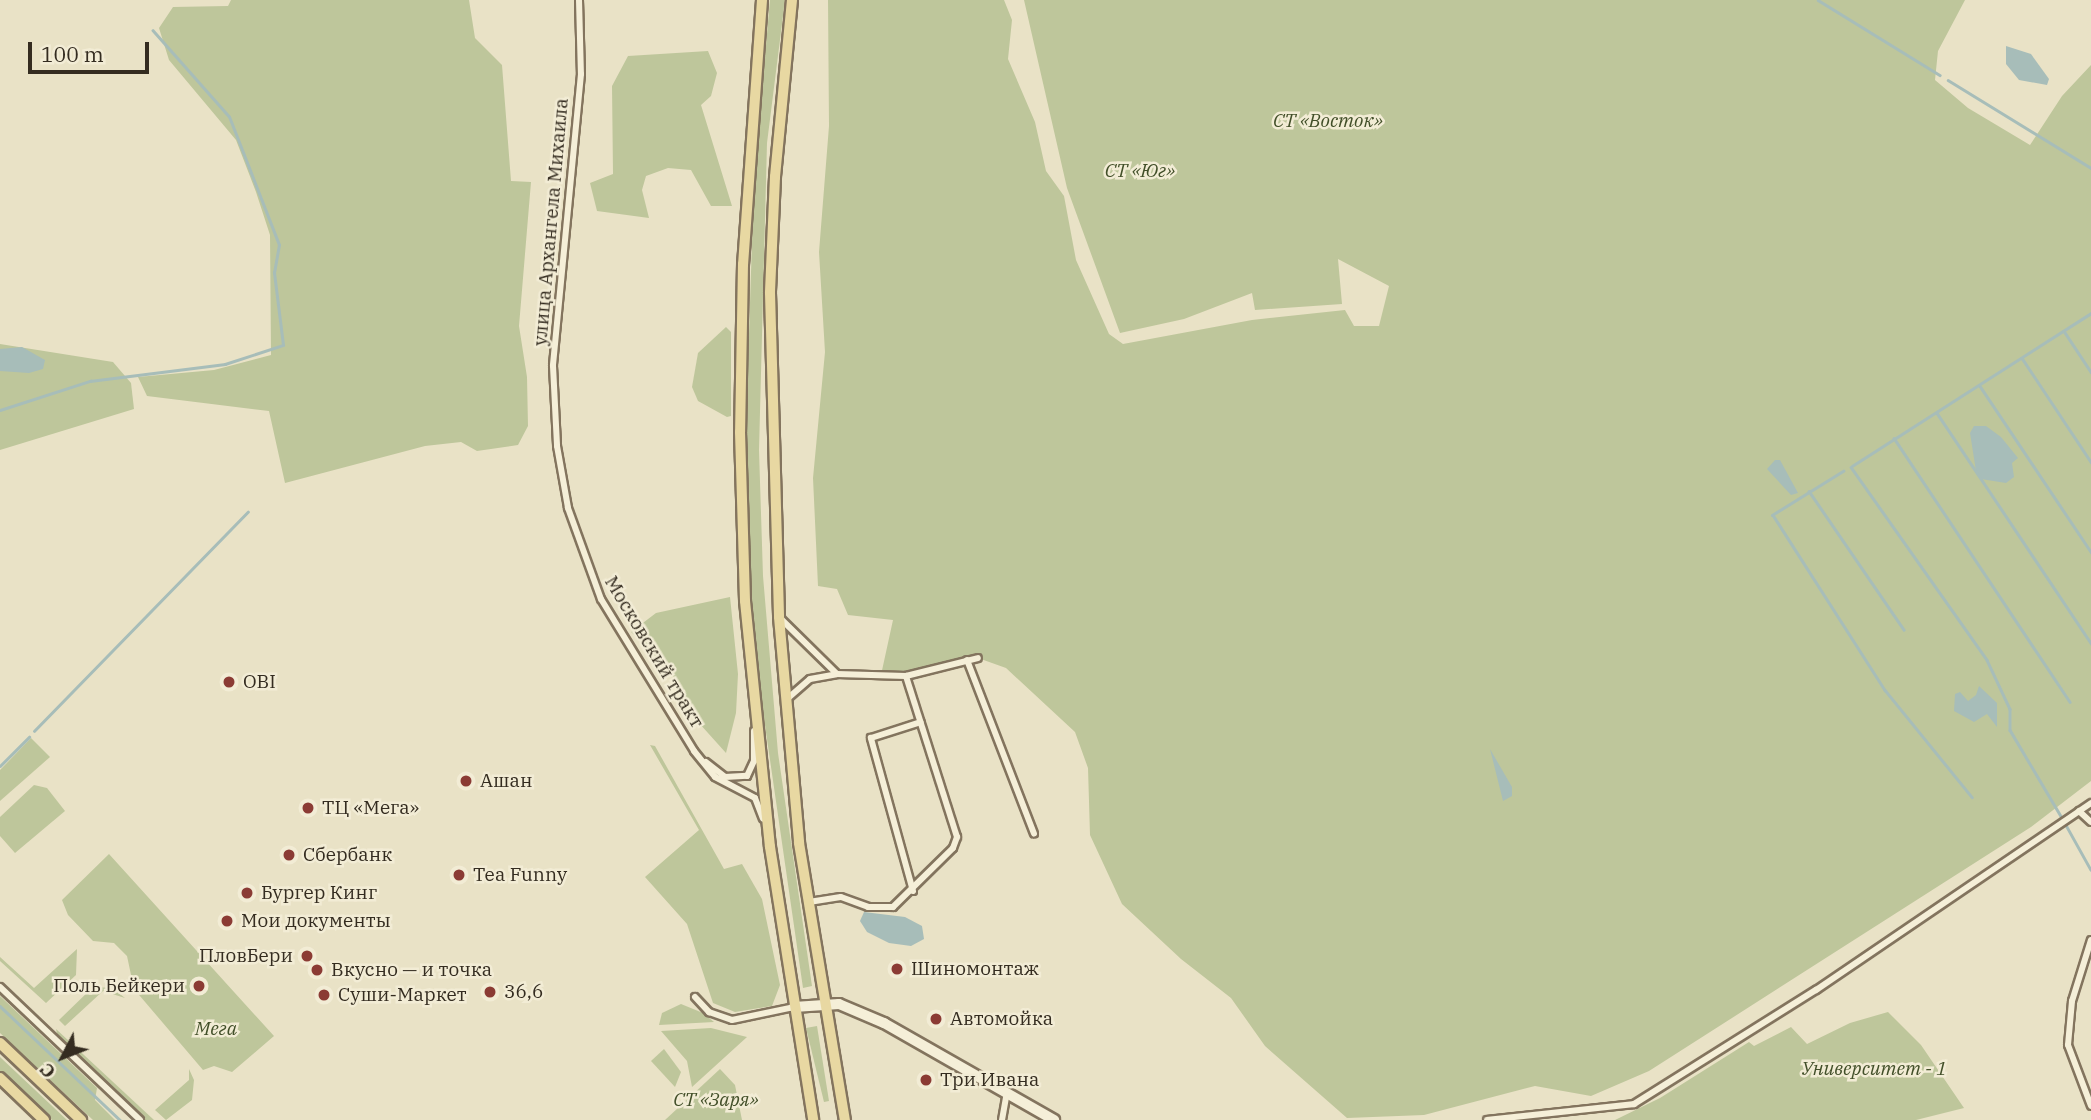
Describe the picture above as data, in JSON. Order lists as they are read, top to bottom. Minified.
{"streets":{"street":["улица Архангела Михаила","Московский тракт"]},"crossings":[["улица Архангела Михаила","Московский тракт"]],"parks":["СТ «Восток»","СТ «Юг»","Мега","Университет - 1","СТ «Заря»"],"places":["OBI","Ашан","ТЦ «Мега»","Сбербанк","Tea Funny","Бургер Кинг","Мои документы","ПловБери","Шиномонтаж","Вкусно — и точка","Поль Бейкери","36,6","Суши-Маркет","Автомойка","Три Ивана"],"scale_bar":"100 m","north":"bottom left"}
